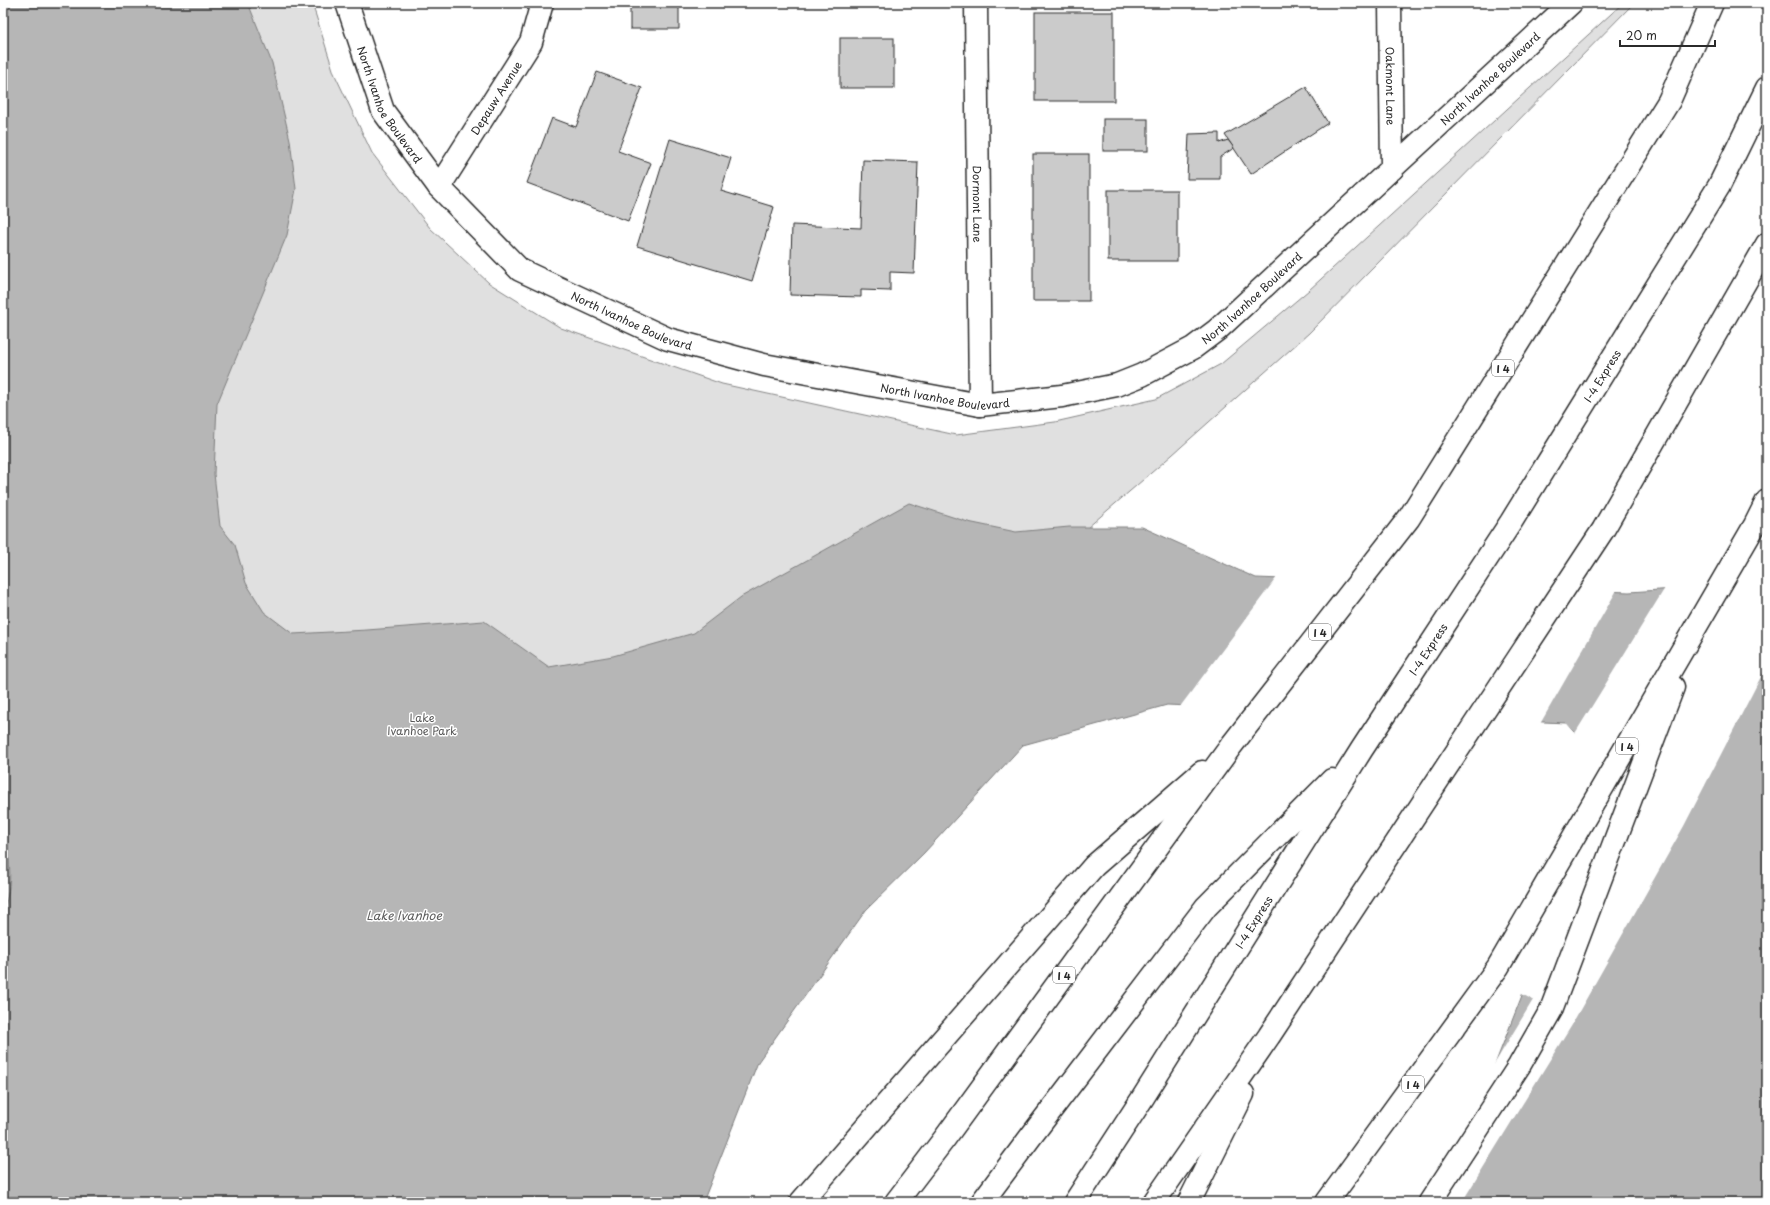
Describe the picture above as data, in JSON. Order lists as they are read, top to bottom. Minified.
{"streets":{"main road":["North Ivanhoe Boulevard","Oakmont Lane","Depauw Avenue","Dormont Lane","I 4","I-4 Express"]},"crossings":[["North Ivanhoe Boulevard","Oakmont Lane"],["North Ivanhoe Boulevard","Depauw Avenue"],["North Ivanhoe Boulevard","Dormont Lane"]],"water":["Lake Ivanhoe"],"parks":["Lake Ivanhoe Park"],"scale_bar":"20 m"}
